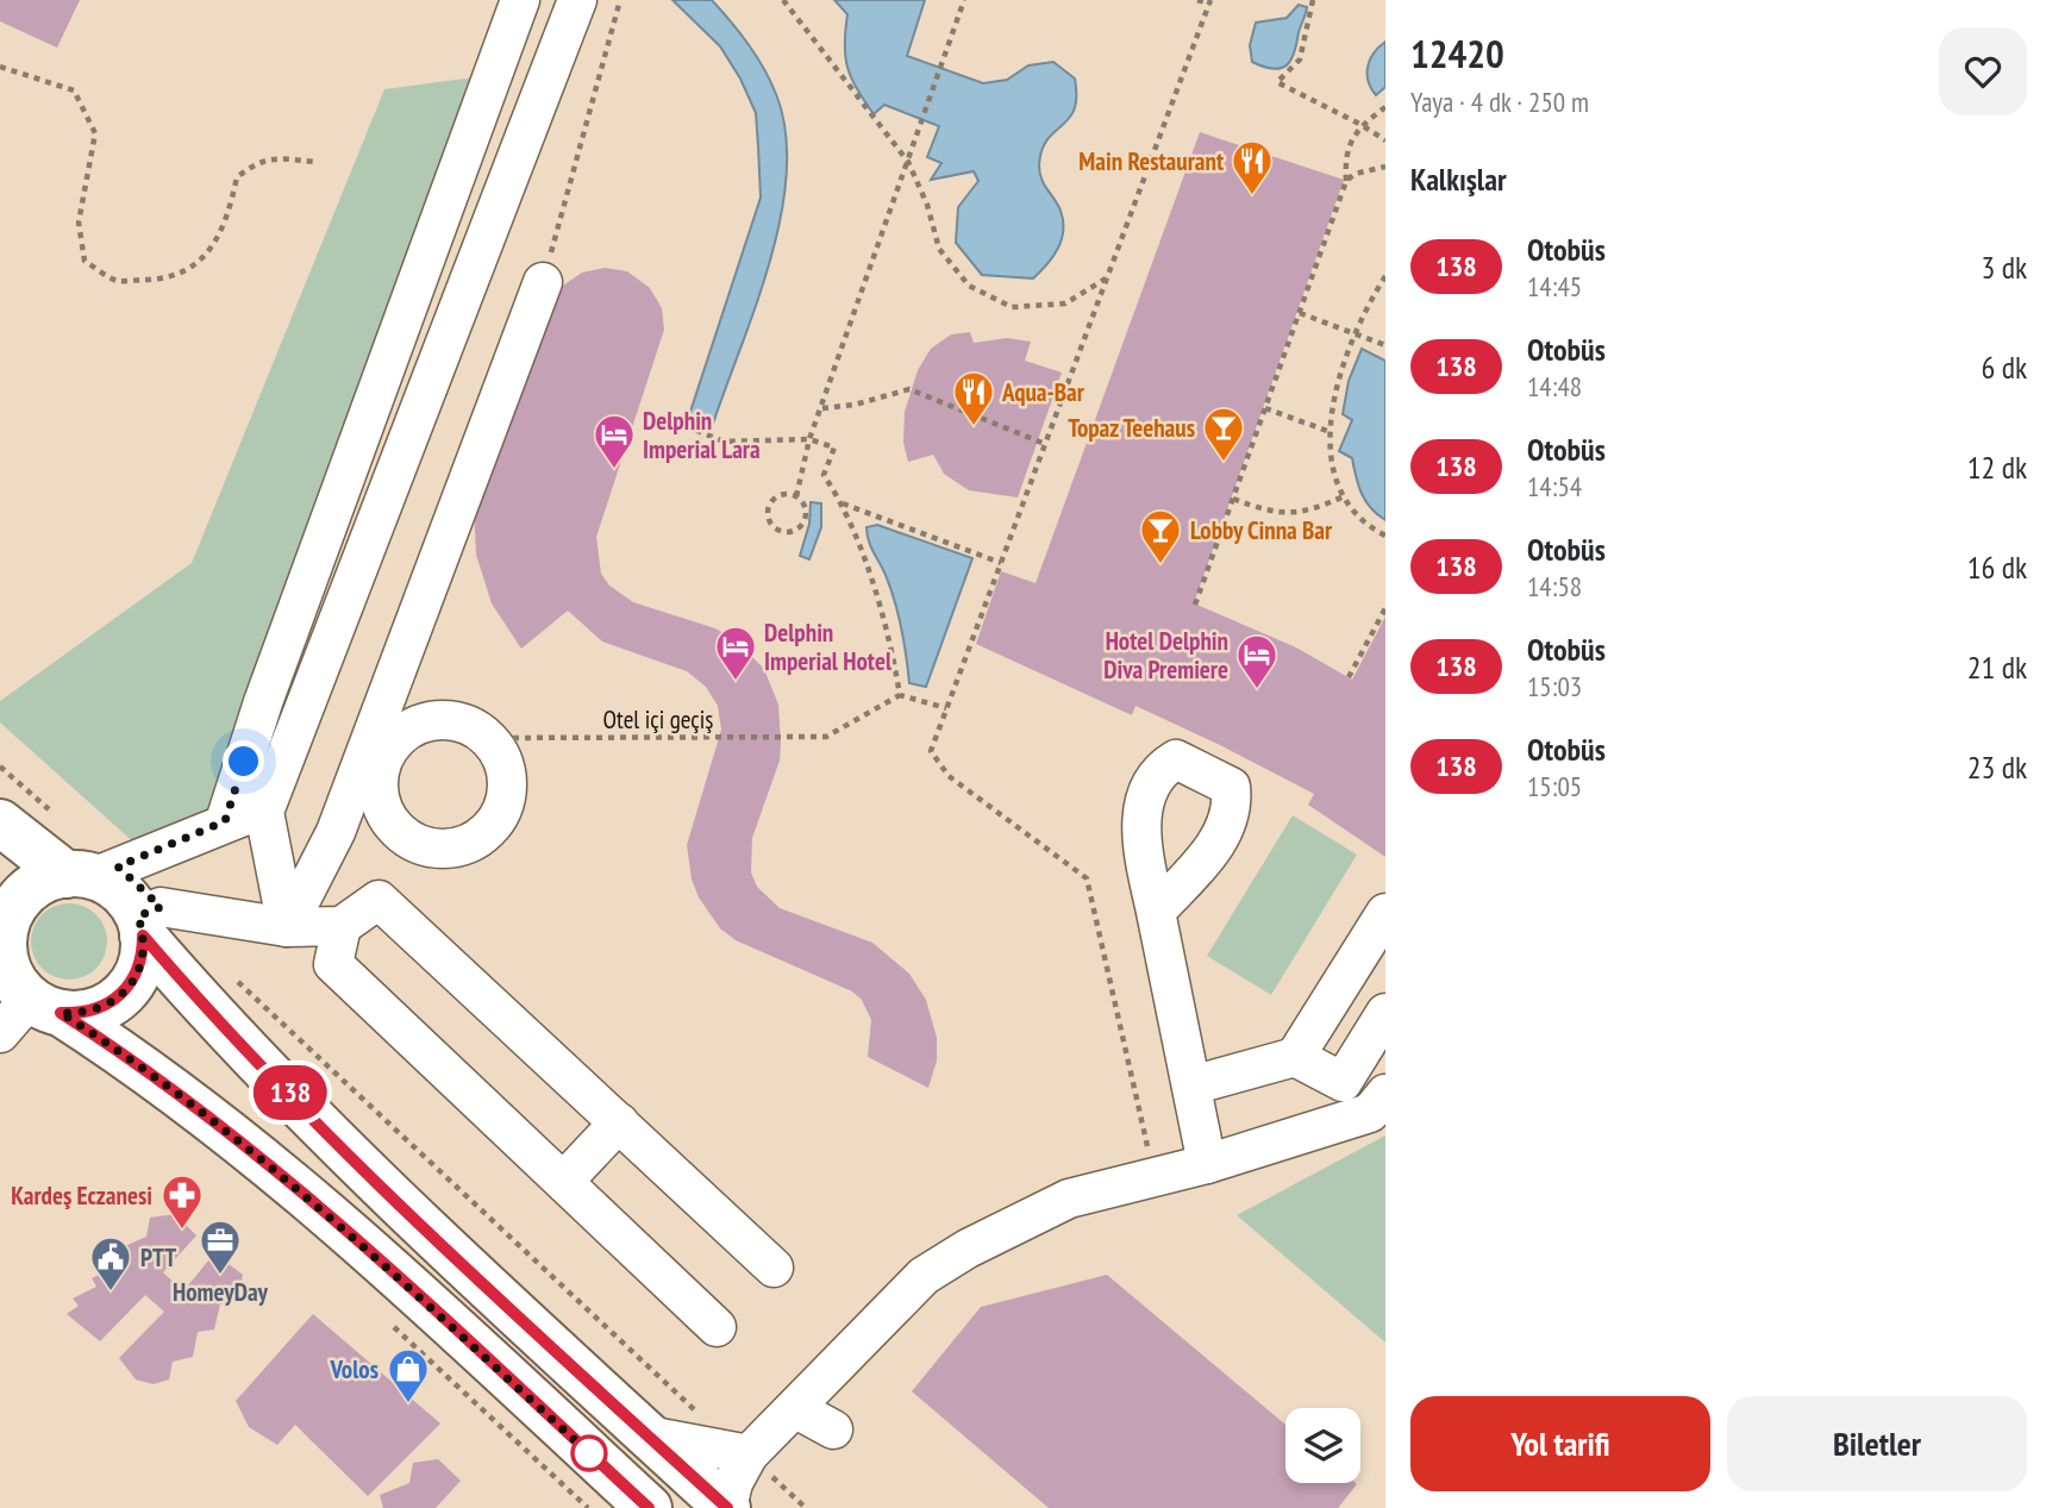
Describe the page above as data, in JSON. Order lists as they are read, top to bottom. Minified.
{"streets":{"path":["Otel içi geçiş"]},"places":{"restaurant":["Main Restaurant","Aqua-Bar"],"bar":["Topaz Teehaus","Lobby Cinna Bar"],"hotel":["Delphin Imperial Lara","Delphin Imperial Hotel","Hotel Delphin Diva Premiere"],"pharmacy":["Kardeş Eczanesi"],"office":["HomeyDay"],"public building":["PTT"],"shop":["Volos"]},"lines":["bus line 138"],"page":{"on_map":"138","heading":[["12420","Yaya · 4 dk · 250 m"],"Kalkışlar"],"list":[{"mark":"138","name":"Otobüs","note":"14:45","value":"3 dk"},{"mark":"138","name":"Otobüs","note":"14:48","value":"6 dk"},{"mark":"138","name":"Otobüs","note":"14:54","value":"12 dk"},{"mark":"138","name":"Otobüs","note":"14:58","value":"16 dk"},{"mark":"138","name":"Otobüs","note":"15:03","value":"21 dk"},{"mark":"138","name":"Otobüs","note":"15:05","value":"23 dk"}],"buttons":["Yol tarifi","Biletler"]}}
